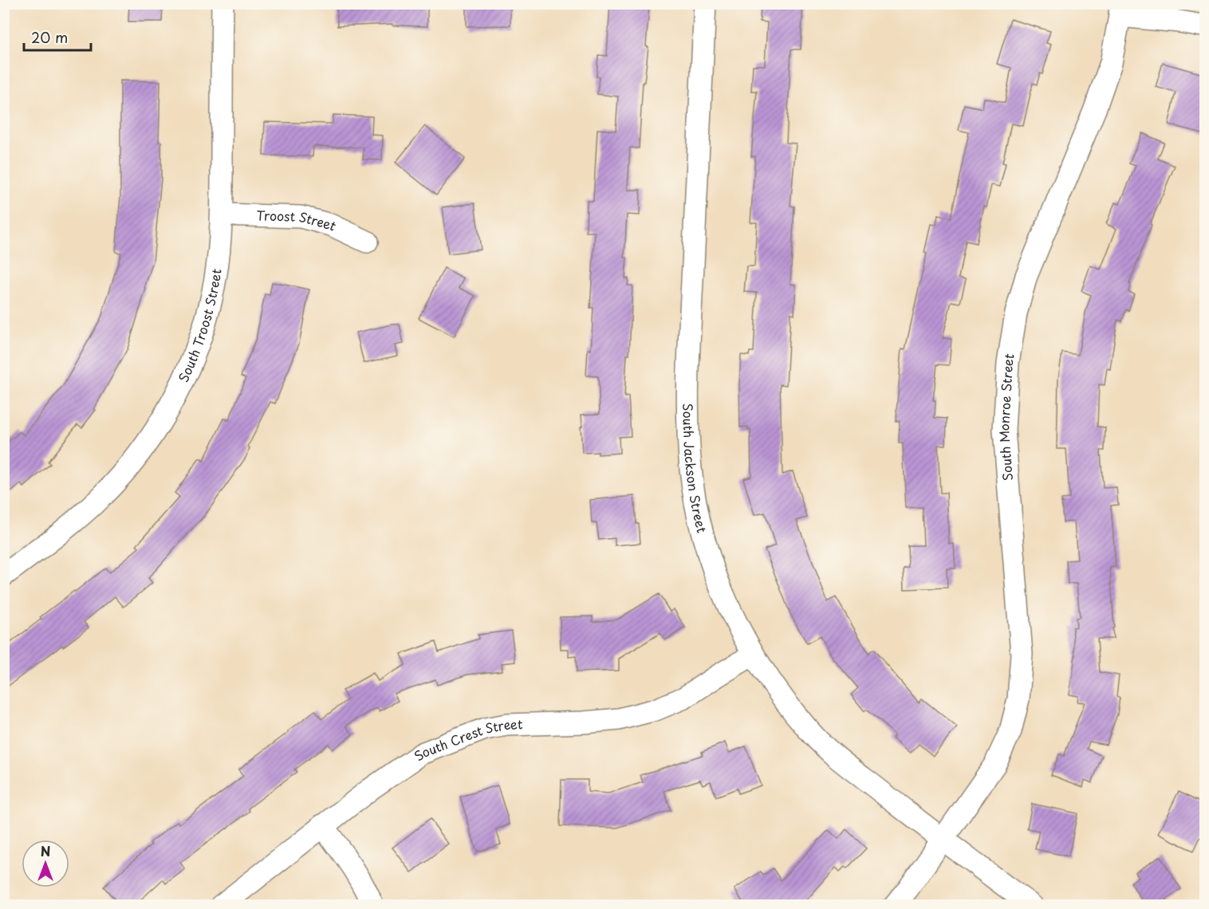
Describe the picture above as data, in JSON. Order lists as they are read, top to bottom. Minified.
{"streets":{"street":["Troost Street","South Troost Street","South Monroe Street","South Jackson Street","South Crest Street"]},"crossings":[["Troost Street","South Troost Street"],["South Monroe Street","South Jackson Street"],["South Jackson Street","South Crest Street"]],"scale_bar":"20 m","north":"top"}
